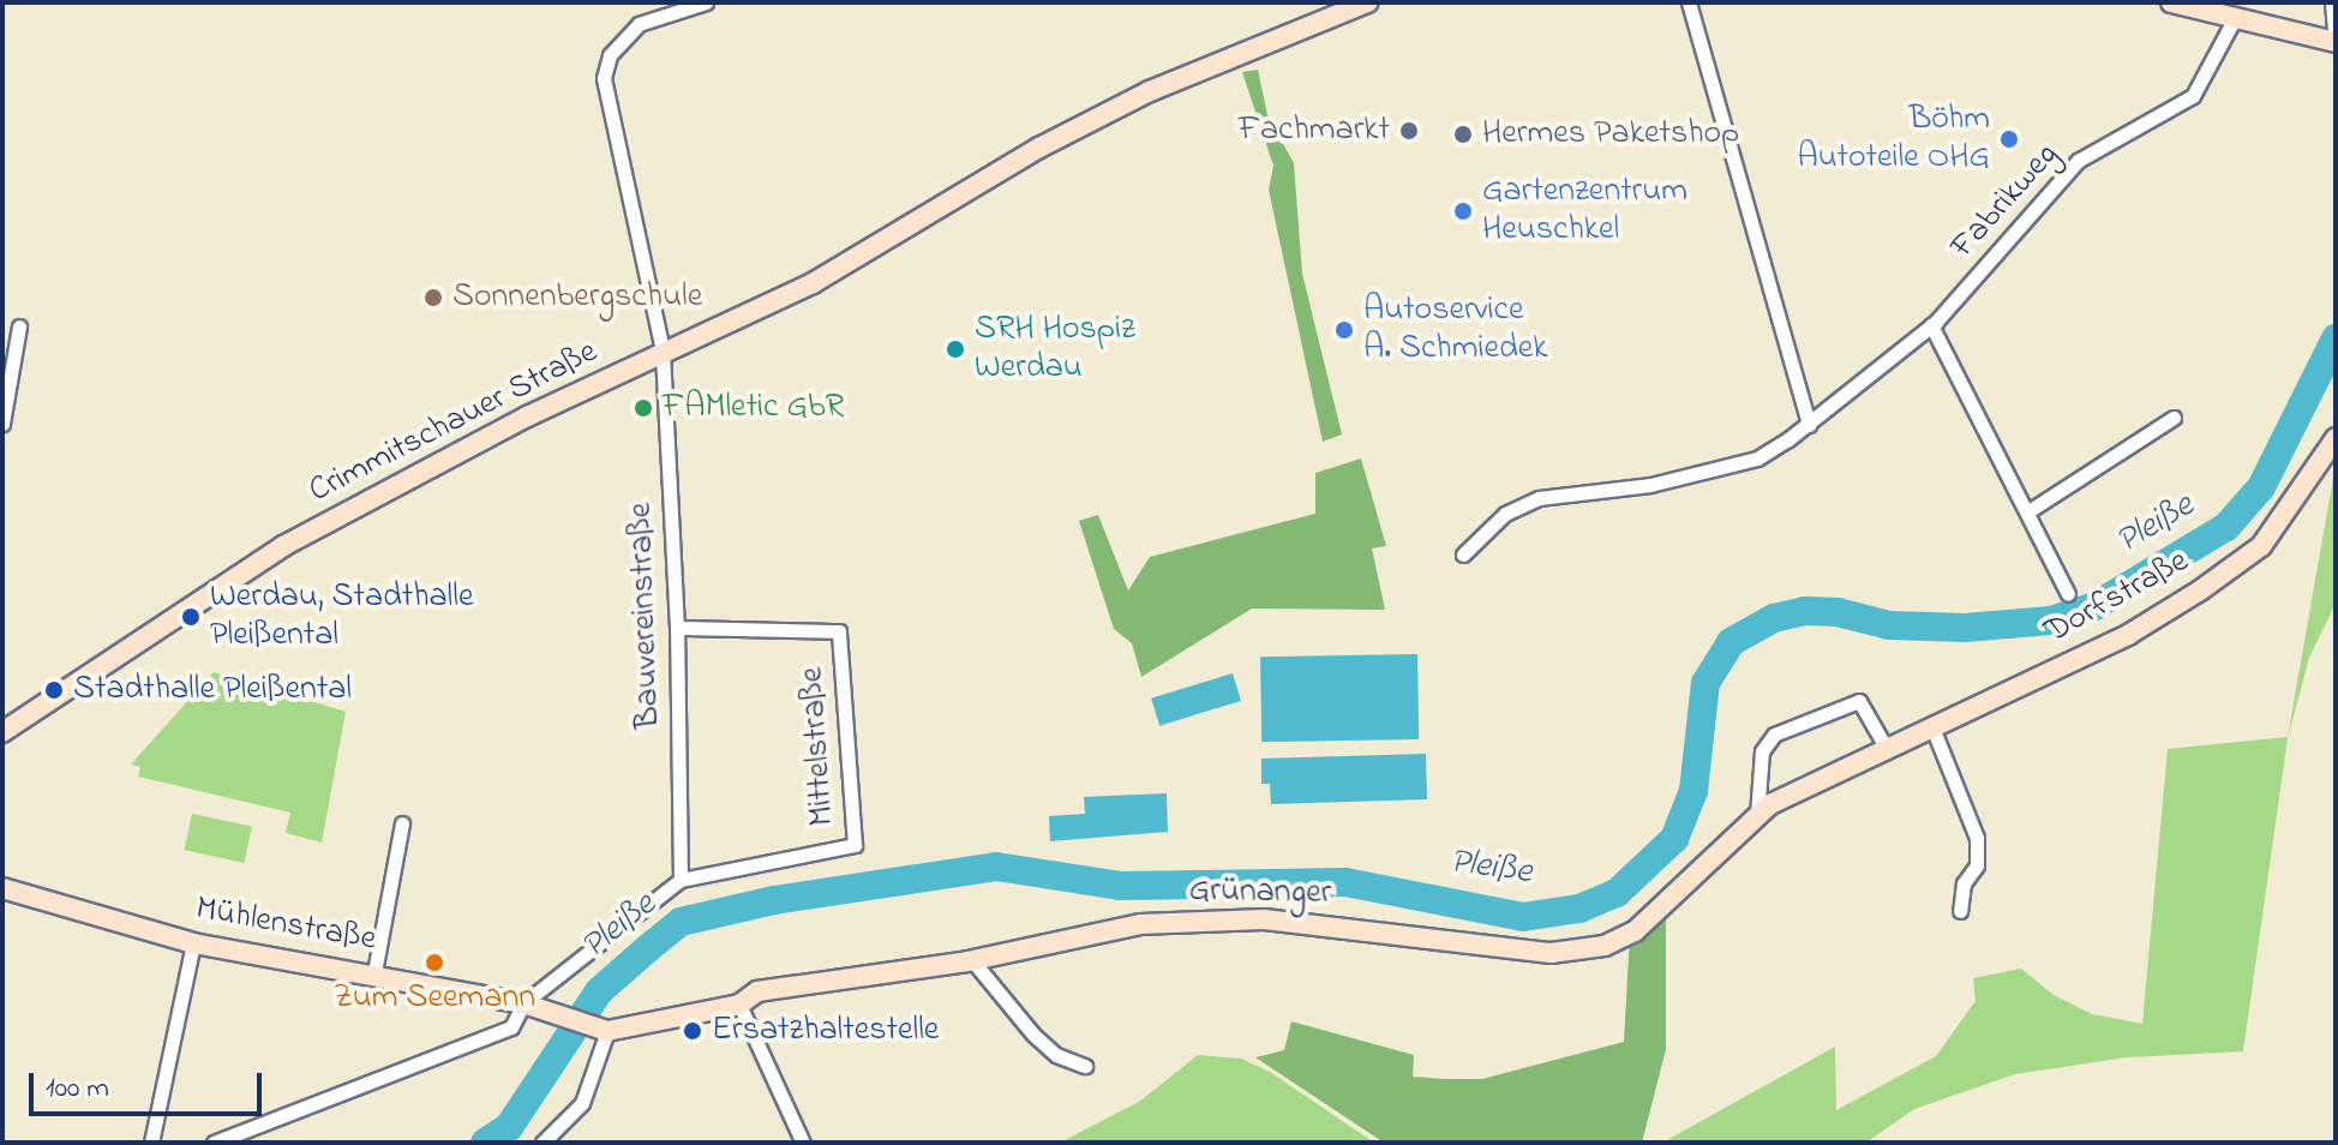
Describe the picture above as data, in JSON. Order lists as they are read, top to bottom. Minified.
{"streets":{"street":["Fabrikweg","Crimmitschauer Straße","Dorfstraße","Bauvereinstraße","Mittelstraße","Grünanger","Mühlenstraße"]},"crossings":[["Crimmitschauer Straße","Bauvereinstraße"],["Dorfstraße","Grünanger"],["Bauvereinstraße","Mittelstraße"],["Grünanger","Mühlenstraße"]],"water":["Pleiße"],"places":["Fachmarkt","Hermes Paketshop","Böhm Autoteile OHG","Gartenzentrum Heuschkel","Sonnenbergschule","Autoservice A. Schmiedek","SRH Hospiz Werdau","FAMletic GbR","Werdau, Stadthalle Pleißental","Stadthalle Pleißental","Zum Seemann","Ersatzhaltestelle"],"scale_bar":"100 m"}
